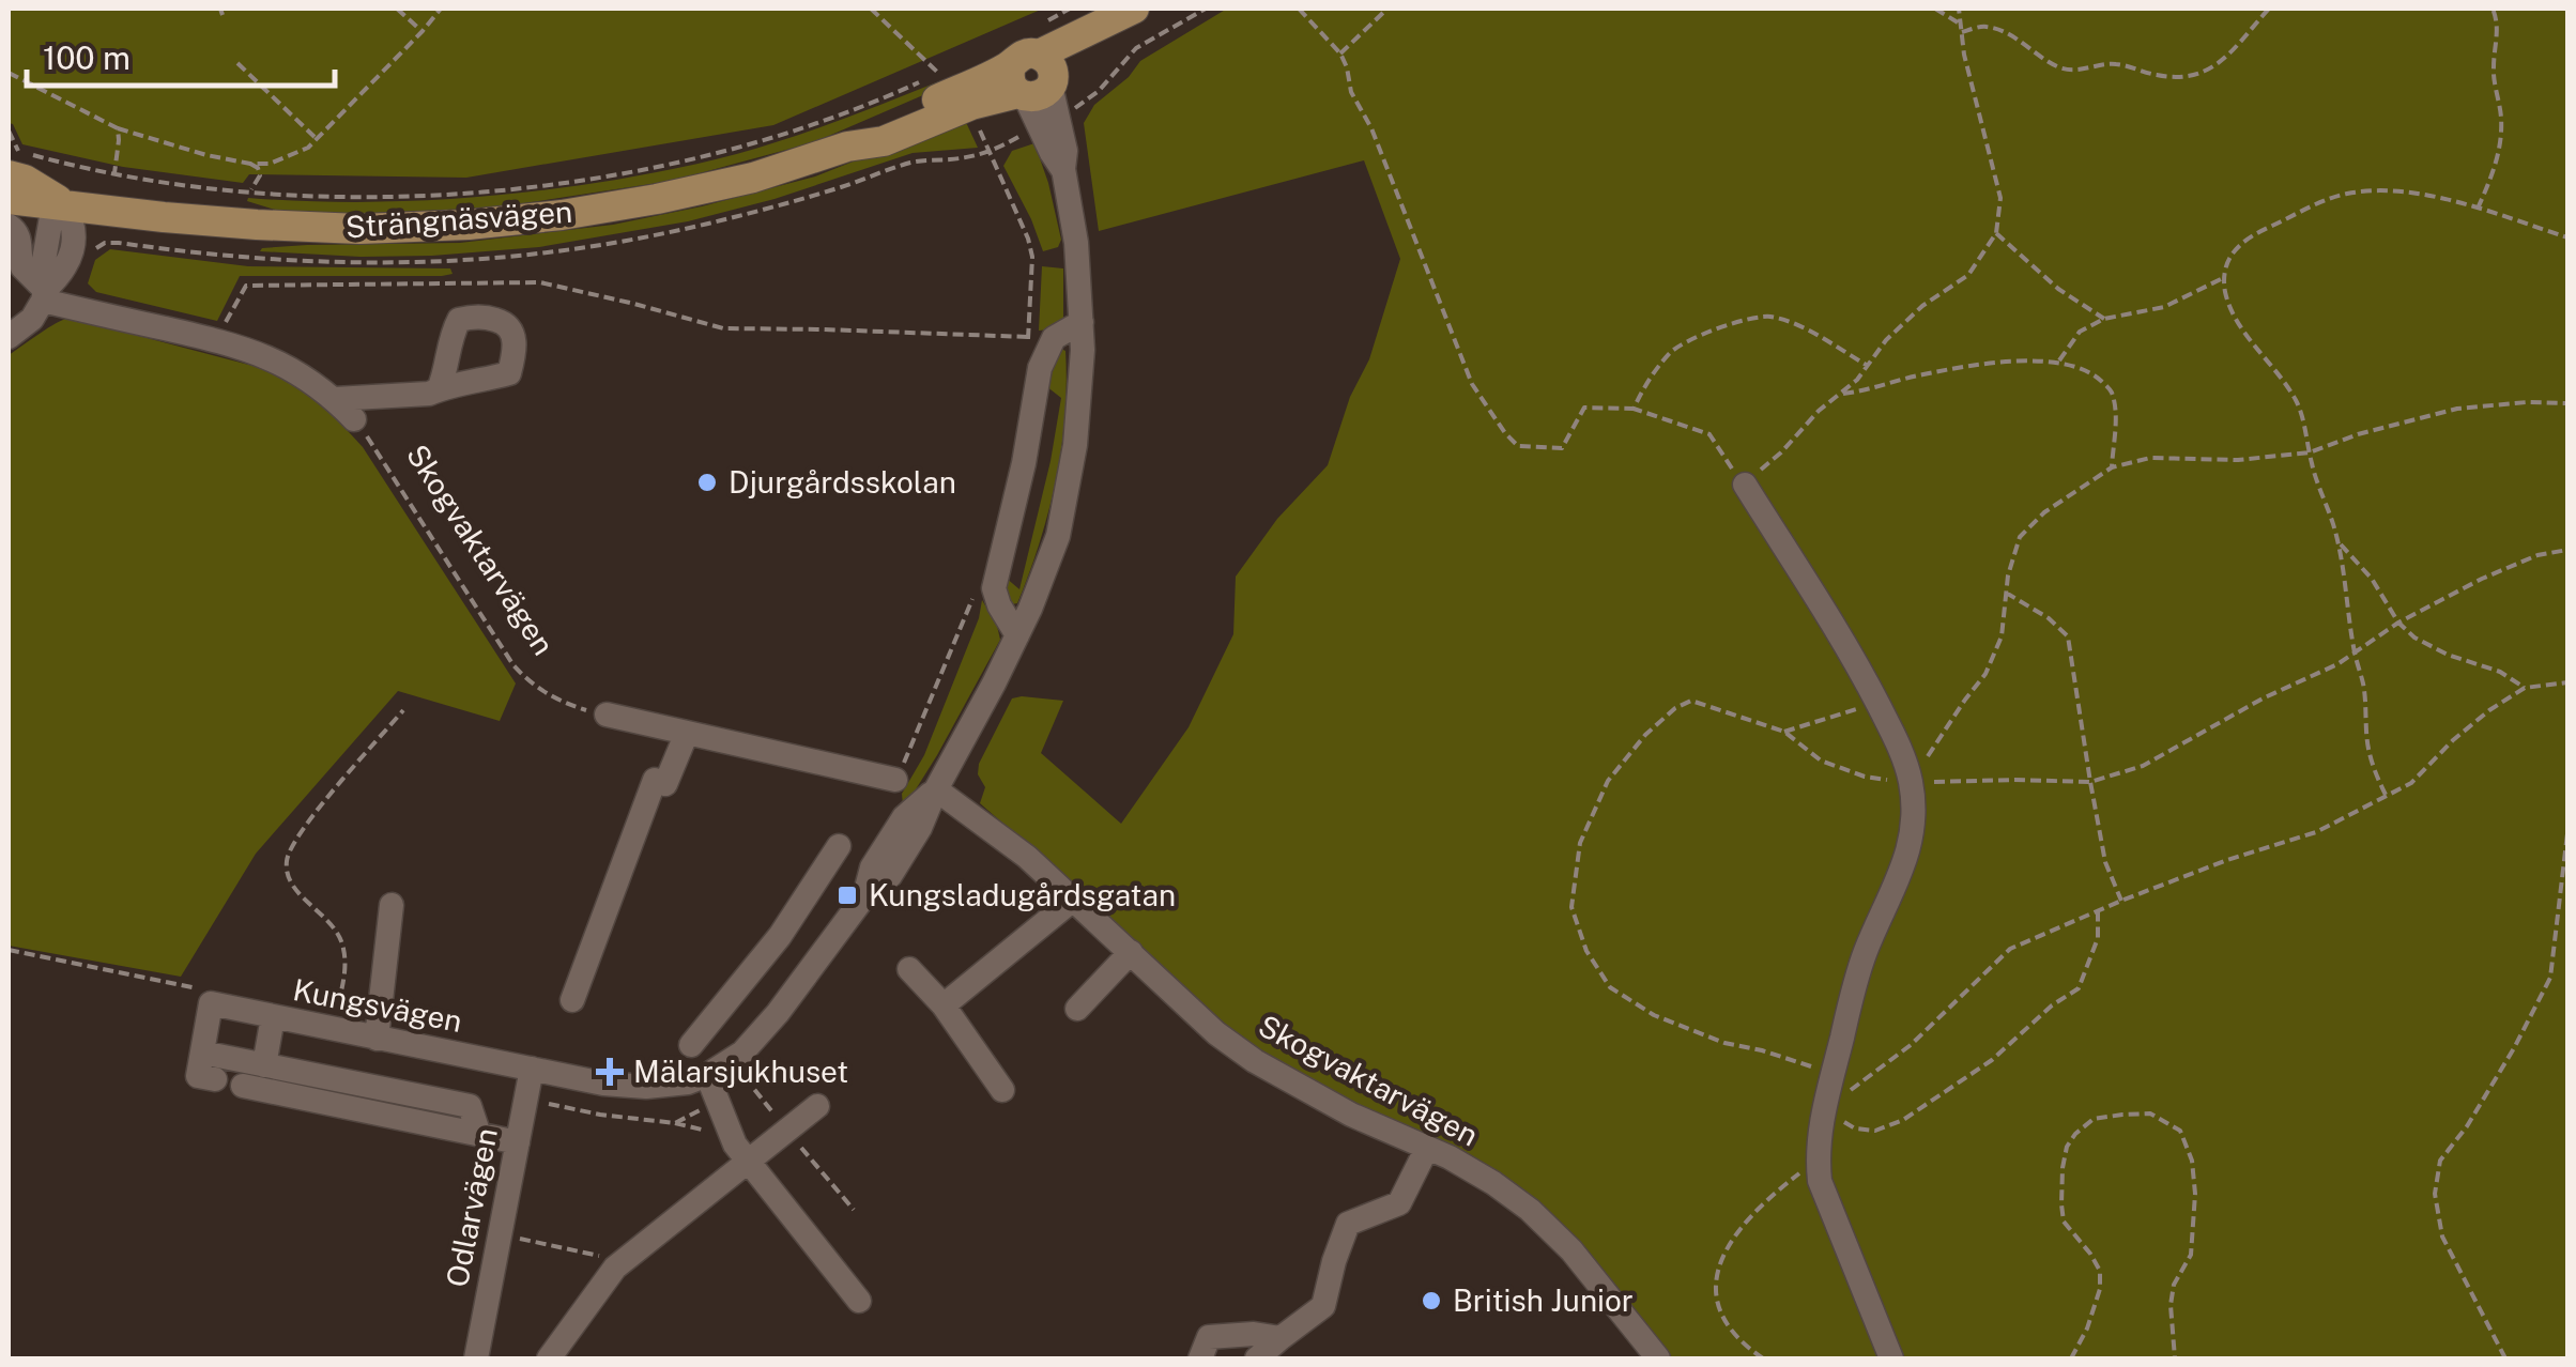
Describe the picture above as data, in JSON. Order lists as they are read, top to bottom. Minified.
{"streets":{"main road":["Strängnäsvägen"],"street":["Skogvaktarvägen","Kungsvägen","Odlarvägen"]},"crossings":[["Kungsvägen","Odlarvägen"]],"places":{"other":["Djurgårdsskolan","British Junior"],"transit":["Kungsladugårdsgatan"],"health":["Mälarsjukhuset"]},"scale_bar":"100 m"}
